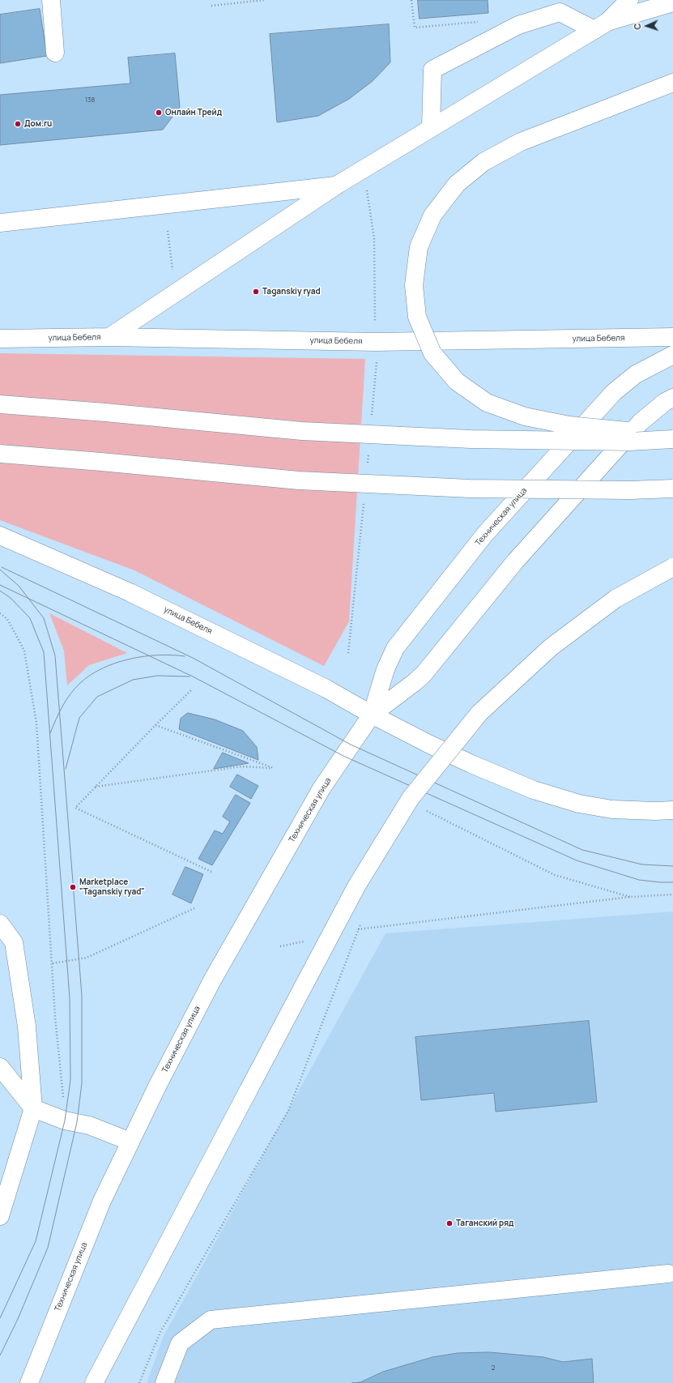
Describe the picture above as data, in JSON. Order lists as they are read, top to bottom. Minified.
{"streets":{"main road":["улица Бебеля","Техническая улица"]},"crossings":[["улица Бебеля","Техническая улица"]],"places":["Онлайн Трейд","Дом.ru","Taganskiy ryad","Marketplace \"Taganskiy ryad\"","Таганский ряд"],"house_numbers":["138","2"],"north":"left"}
